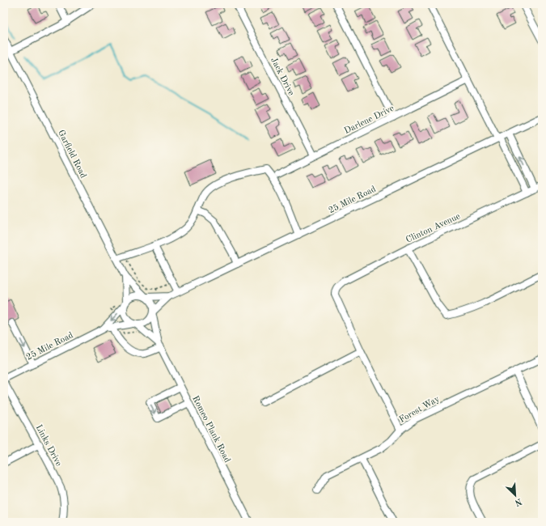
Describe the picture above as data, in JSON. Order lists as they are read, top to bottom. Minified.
{"streets":{"street":["Jack Drive","Darlene Drive","Garfield Road","25 Mile Road","Clinton Avenue","Forest Way","Romeo Plank Road","Links Drive"]},"crossings":[["Jack Drive","Darlene Drive"],["Garfield Road","25 Mile Road"],["Garfield Road","Romeo Plank Road"],["25 Mile Road","Romeo Plank Road"]],"north":"bottom right"}
